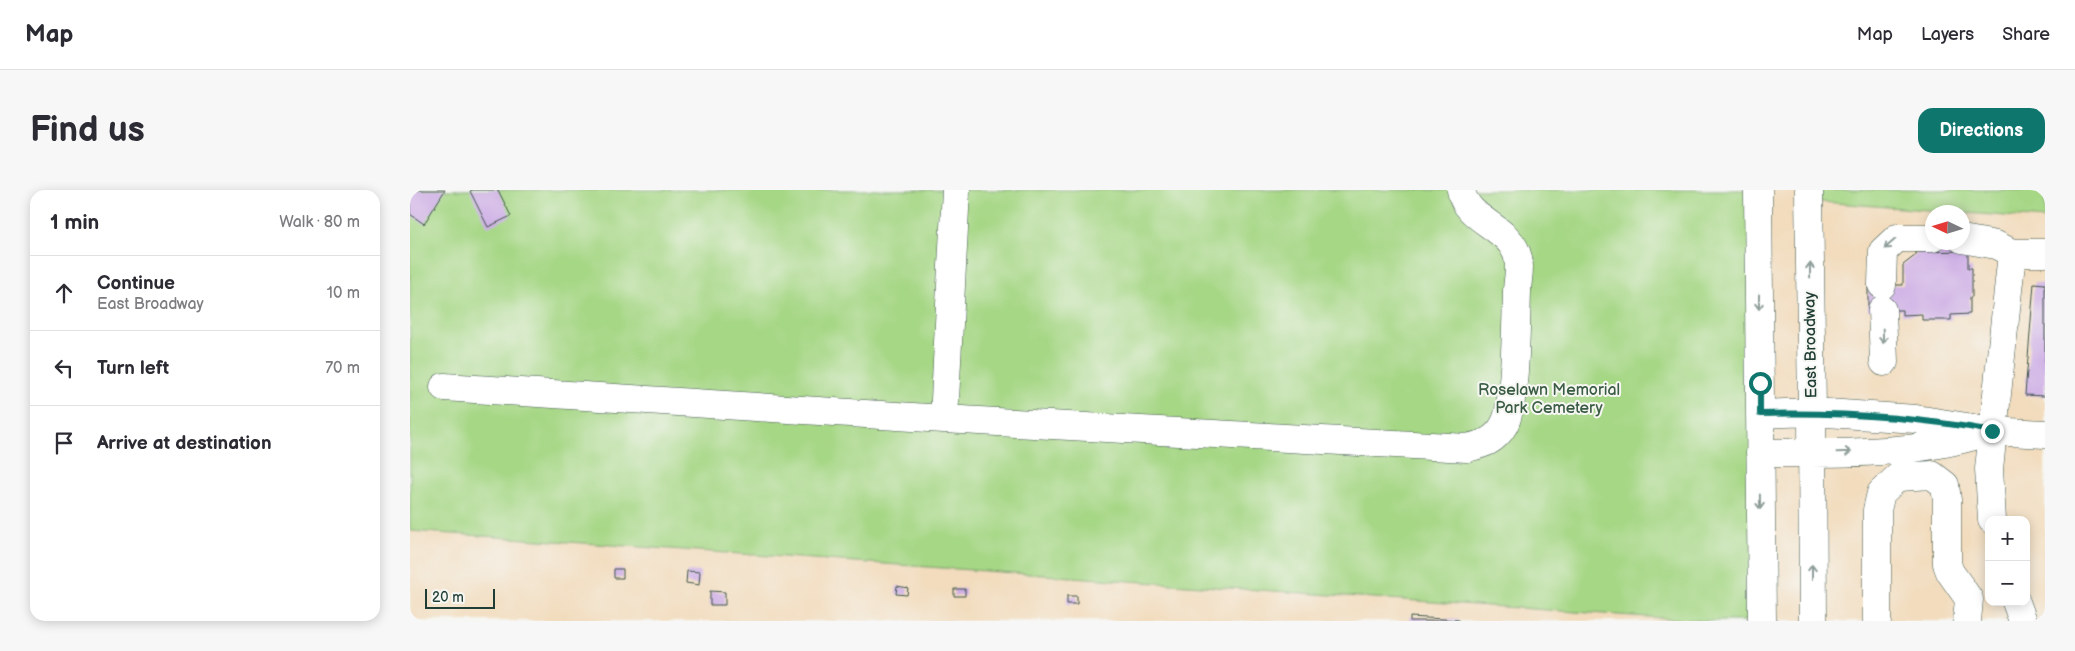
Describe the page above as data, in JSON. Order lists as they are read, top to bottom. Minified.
{"streets":{"street":["East Broadway"]},"parks":["Roselawn Memorial Park Cemetery"],"scale_bar":"20 m","north":"left","page":{"header":"Map","nav":["Map","Layers","Share"],"buttons":"Directions","title":"Find us","heading":["1 min","Walk · 80 m"],"list":[["Continue","East Broadway","10 m"],["Turn left","70 m"],"Arrive at destination"],"map_buttons":["+","−"],"scale":"20 m"}}
